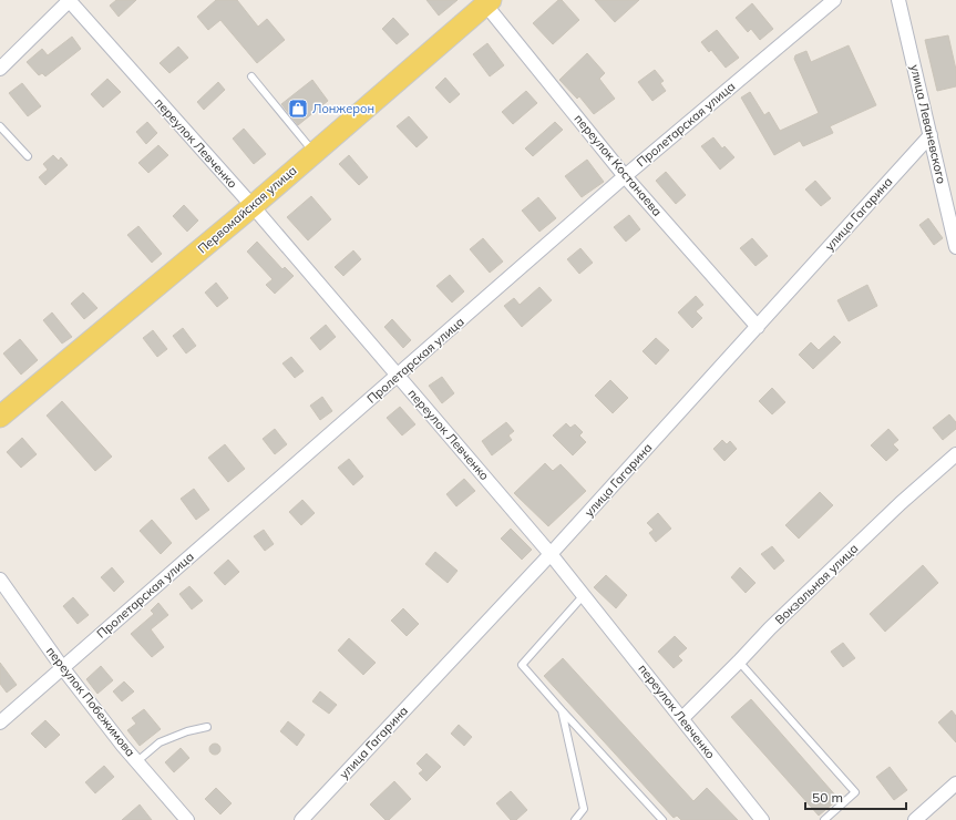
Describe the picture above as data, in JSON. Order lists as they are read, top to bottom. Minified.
{"streets":{"main road":["Первомайская улица"],"street":["Пролетарская улица","улица Леваневского","переулок Левченко","переулок Костанаева","улица Гагарина","Вокзальная улица","переулок Побежимова"]},"crossings":[["Пролетарская улица","переулок Левченко"],["Пролетарская улица","переулок Костанаева"],["Пролетарская улица","переулок Побежимова"],["улица Леваневского","улица Гагарина"],["переулок Левченко","Первомайская улица"],["переулок Левченко","улица Гагарина"],["переулок Левченко","Вокзальная улица"],["переулок Костанаева","Первомайская улица"],["переулок Костанаева","улица Гагарина"]],"places":{"shop":["Лонжерон"]},"scale_bar":"50 m"}
